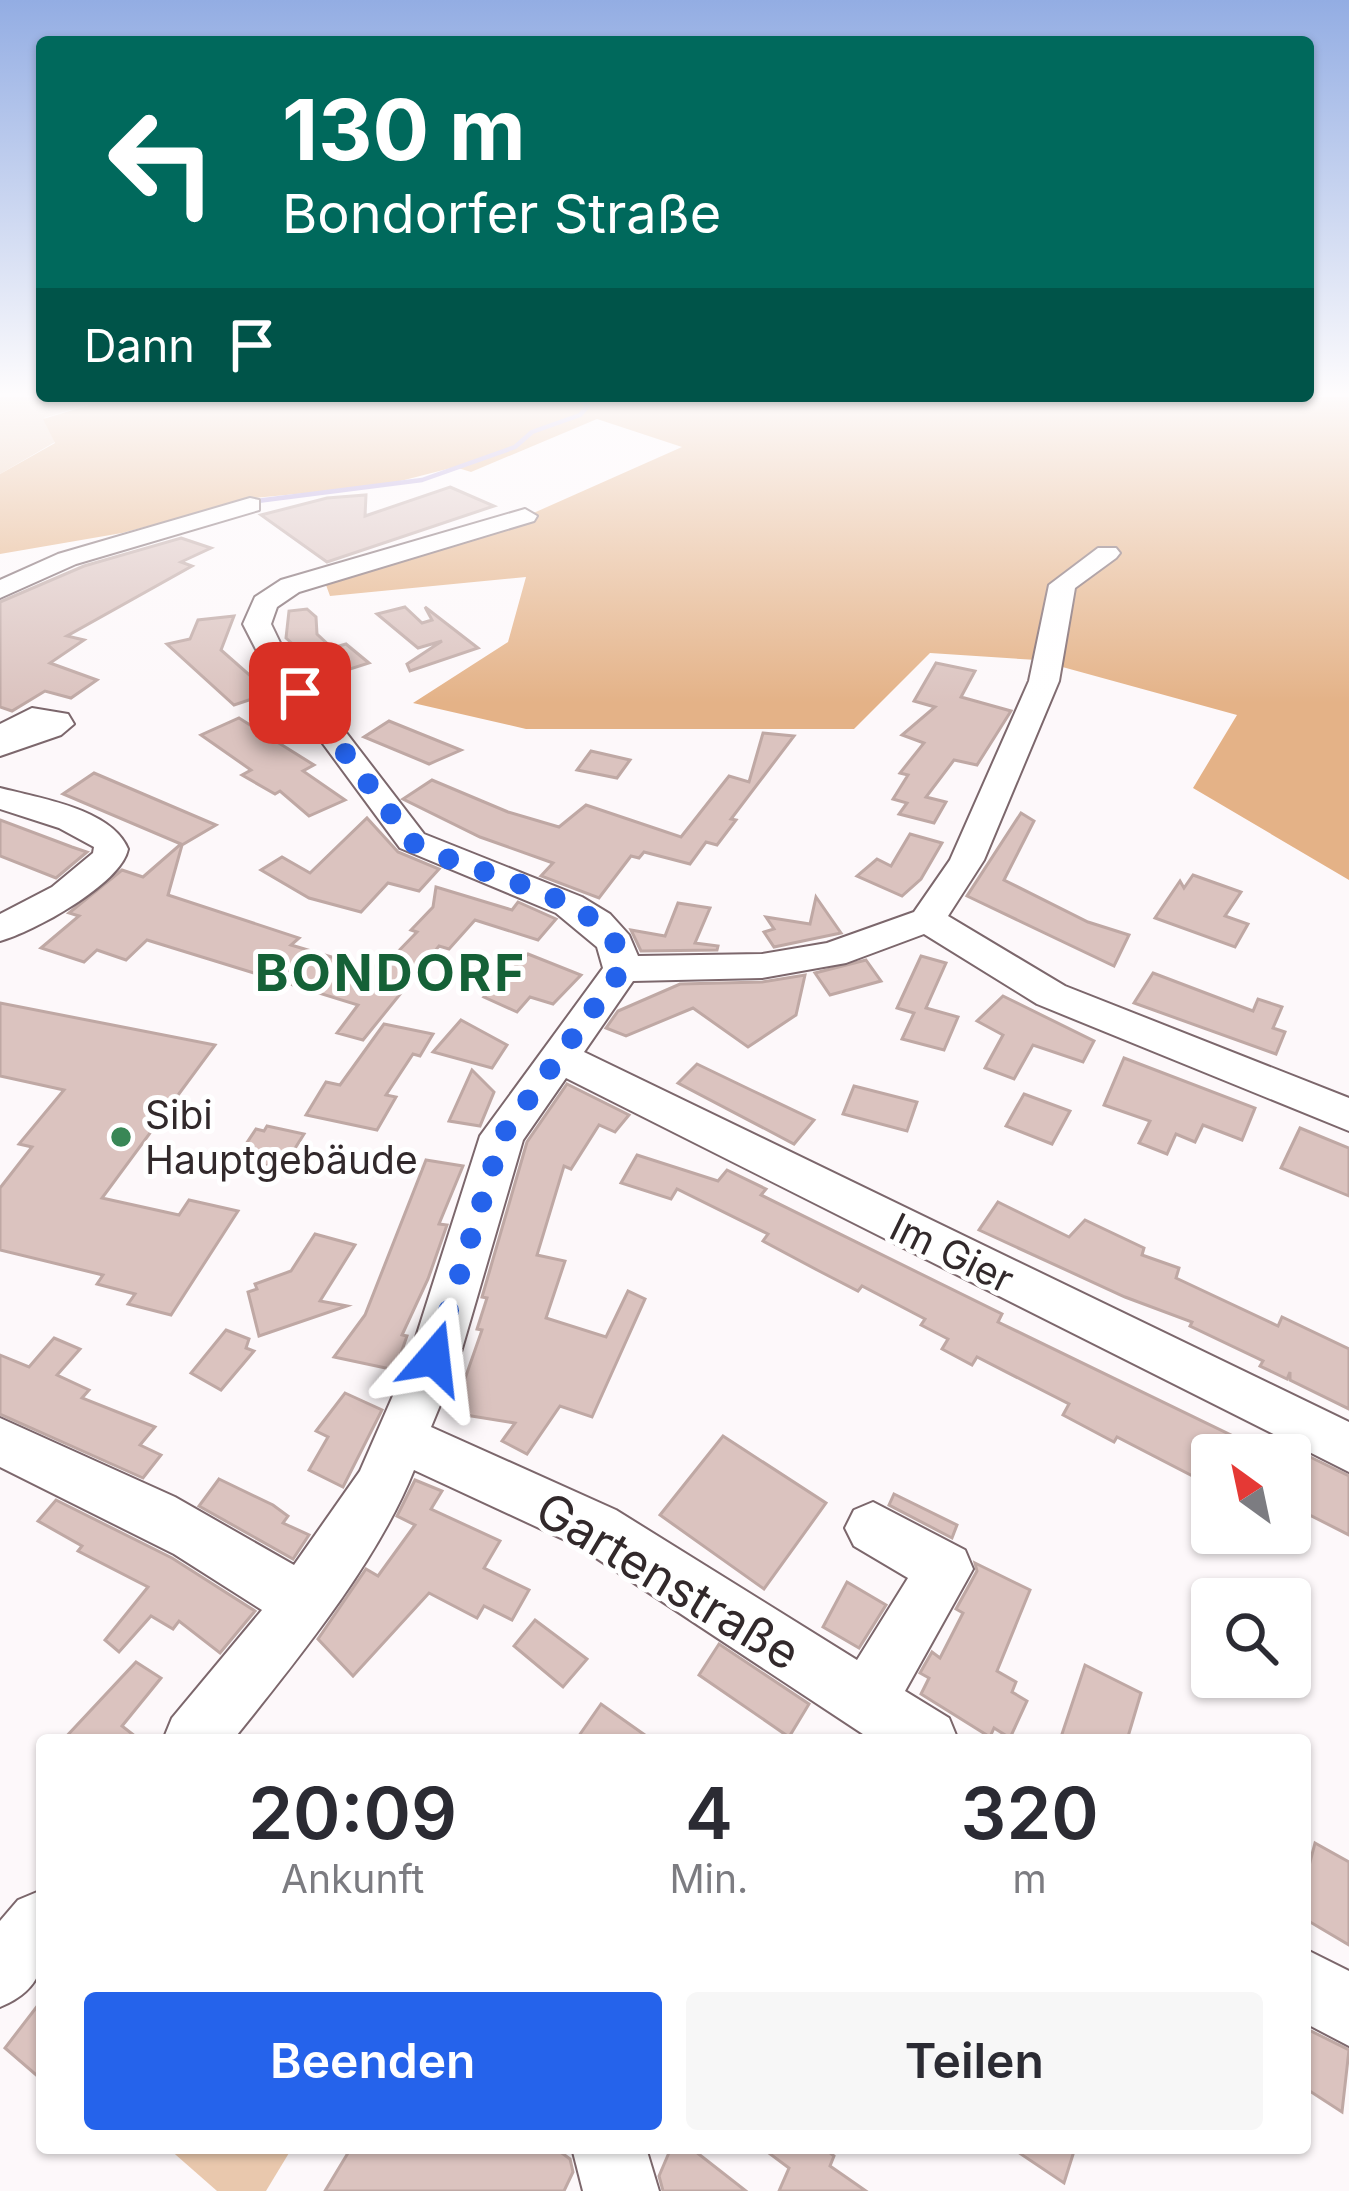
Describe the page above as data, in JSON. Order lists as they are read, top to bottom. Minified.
{"streets":{"street":["Im Gier","Gartenstraße"]},"districts":["BONDORF"],"places":["Sibi Hauptgebäude"],"north":"top left","page":{"turn":["130 m","Bondorfer Straße"],"then":"Dann","eta":["20:09","Ankunft","4","Min.","320","m"],"buttons":["Beenden","Teilen"]}}
